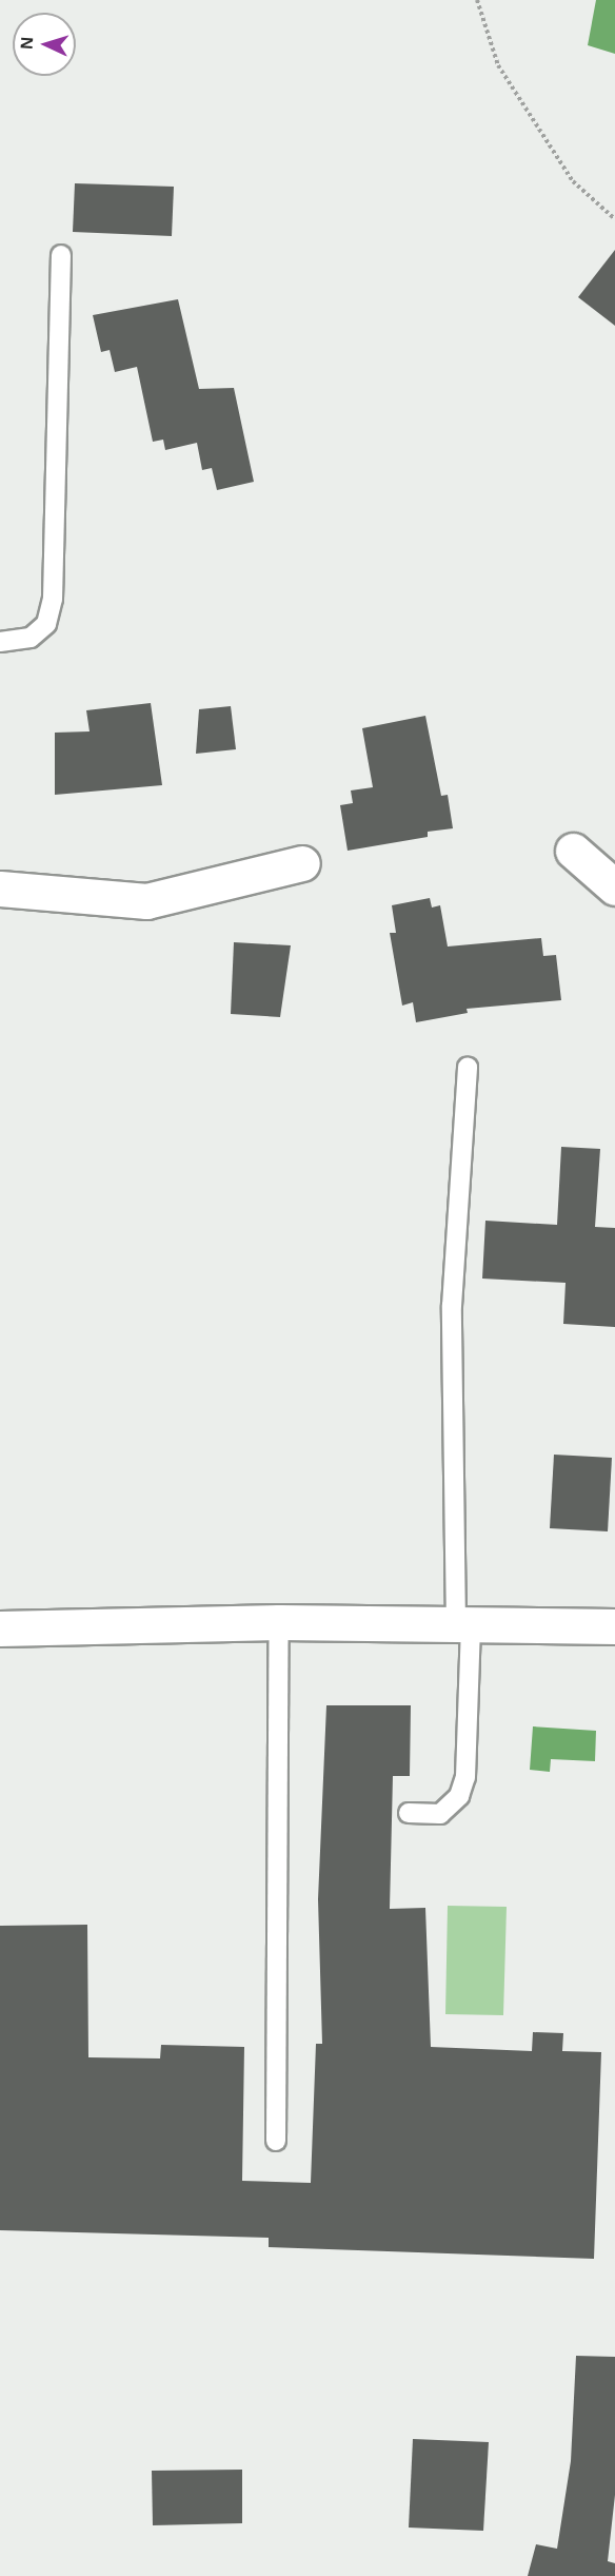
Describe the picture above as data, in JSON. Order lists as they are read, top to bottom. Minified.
{"north":"left"}
